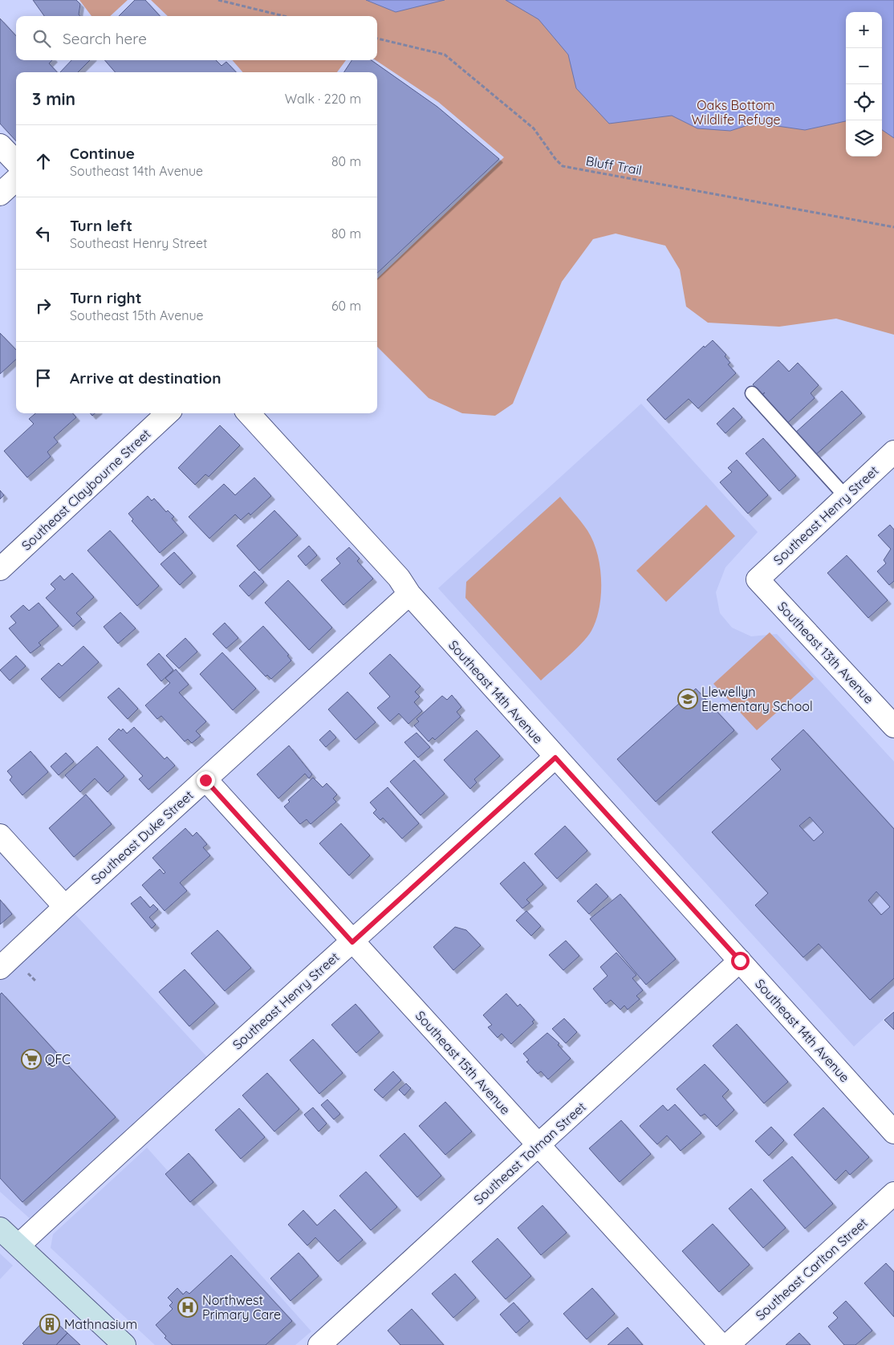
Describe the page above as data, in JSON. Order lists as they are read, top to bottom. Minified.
{"streets":{"street":["Southeast Claybourne Street","Southeast Henry Street","Southeast 13th Avenue","Southeast 14th Avenue","Southeast Duke Street","Southeast 15th Avenue","Southeast Tolman Street","Southeast Carlton Street"],"path":["Bluff Trail"]},"crossings":[["Southeast Henry Street","Southeast 13th Avenue"],["Southeast Henry Street","Southeast 14th Avenue"],["Southeast Henry Street","Southeast 15th Avenue"],["Southeast 14th Avenue","Southeast Duke Street"],["Southeast 14th Avenue","Southeast Tolman Street"],["Southeast Duke Street","Southeast 15th Avenue"],["Southeast 15th Avenue","Southeast Tolman Street"]],"parks":["Oaks Bottom Wildlife Refuge"],"places":{"school or university":["Llewellyn Elementary School"],"supermarket":["QFC"],"hospital":["Northwest Primary Care"],"building":["Mathnasium"]},"page":{"map_buttons":["+","−"],"search":"Search here","heading":["3 min","Walk · 220 m"],"list":[["Continue","Southeast 14th Avenue","80 m"],["Turn left","Southeast Henry Street","80 m"],["Turn right","Southeast 15th Avenue","60 m"],"Arrive at destination"]}}
